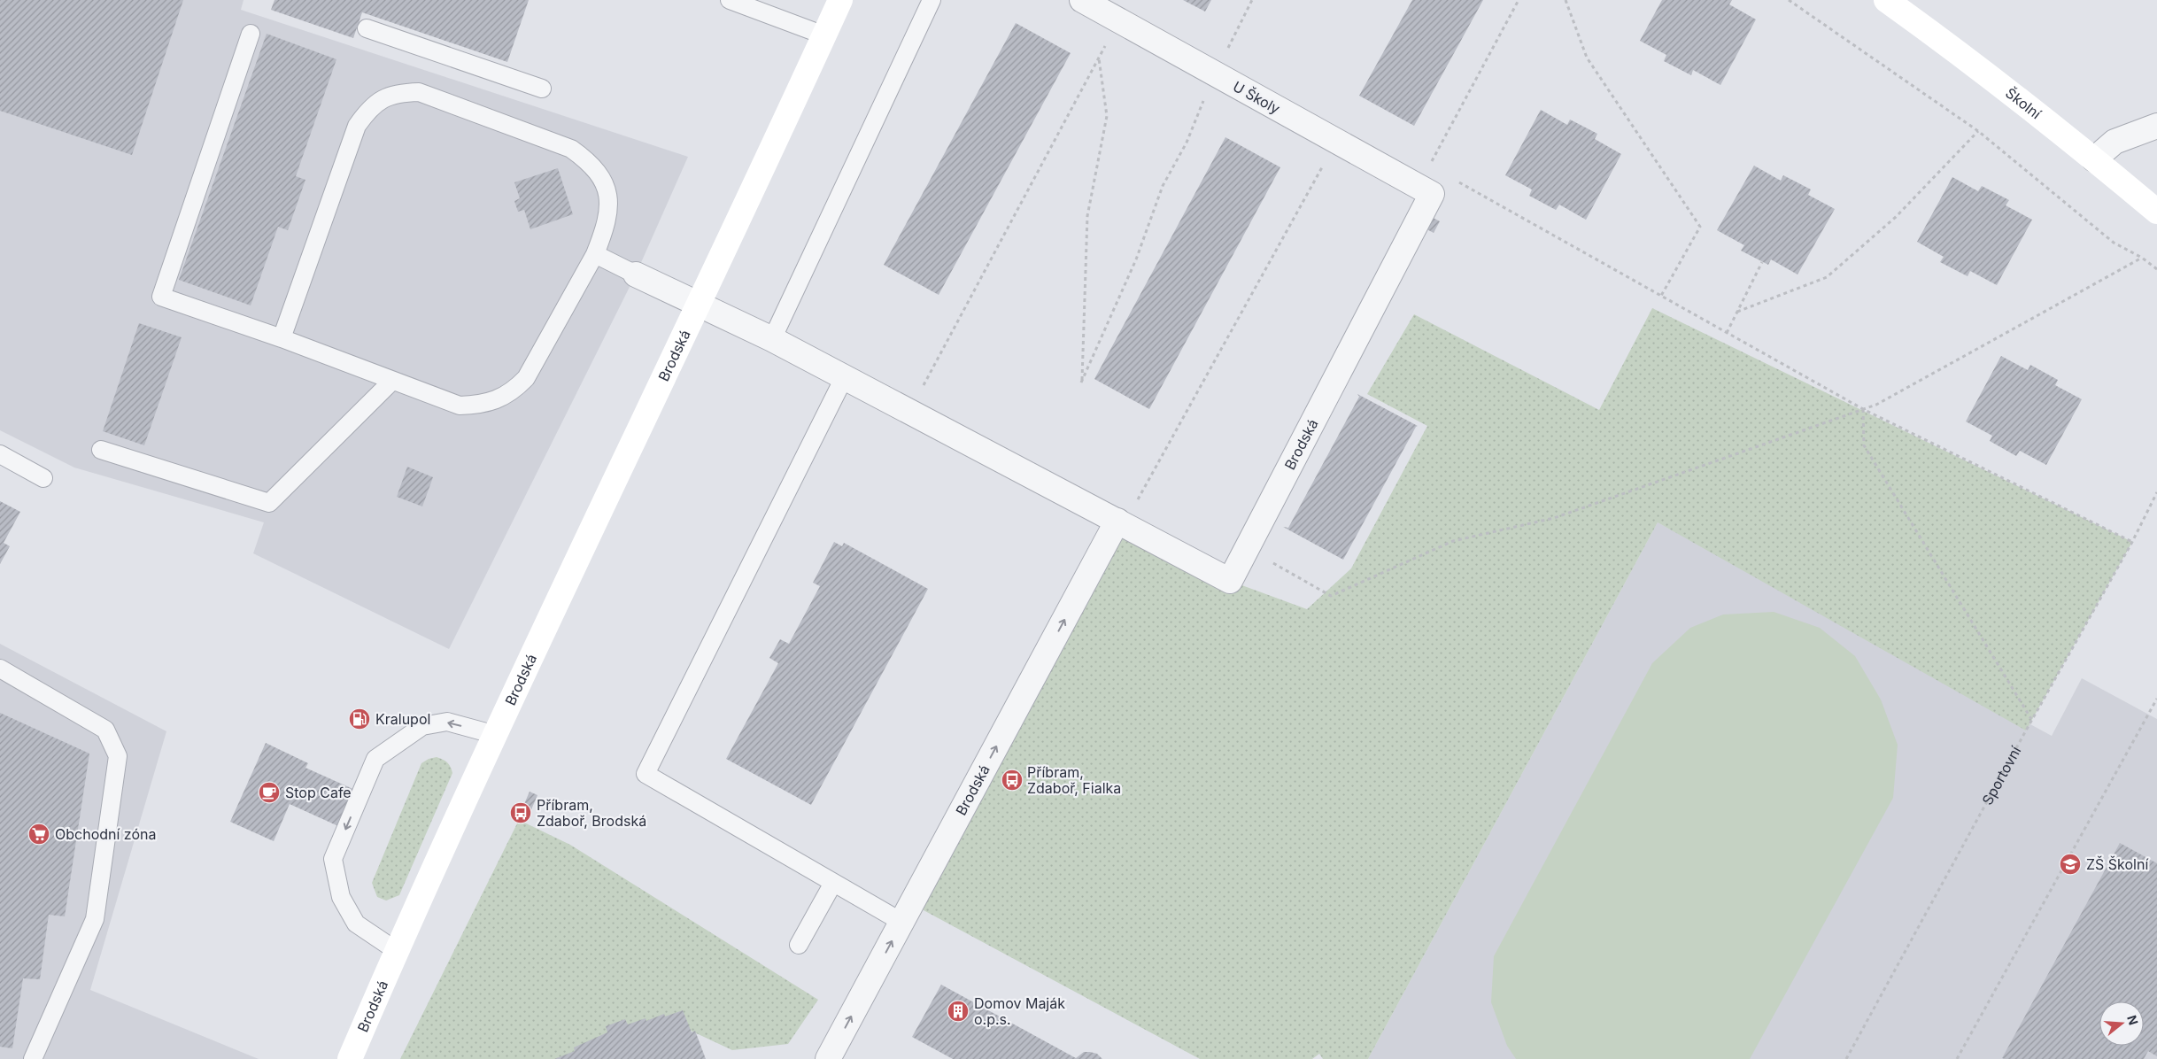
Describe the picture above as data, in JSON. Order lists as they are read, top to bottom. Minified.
{"streets":{"street":["U Školy","Školní","Brodská"],"path":["Sportovní"]},"crossings":[["U Školy","Brodská"]],"places":{"fuel station":["Kralupol"],"bus stop":["Příbram, Zdaboř, Fialka","Příbram, Zdaboř, Brodská"],"cafe":["Stop Cafe"],"supermarket":["Obchodní zóna"],"school or university":["ZŠ Školní"],"building":["Domov Maják o.p.s."]},"north":"right"}
